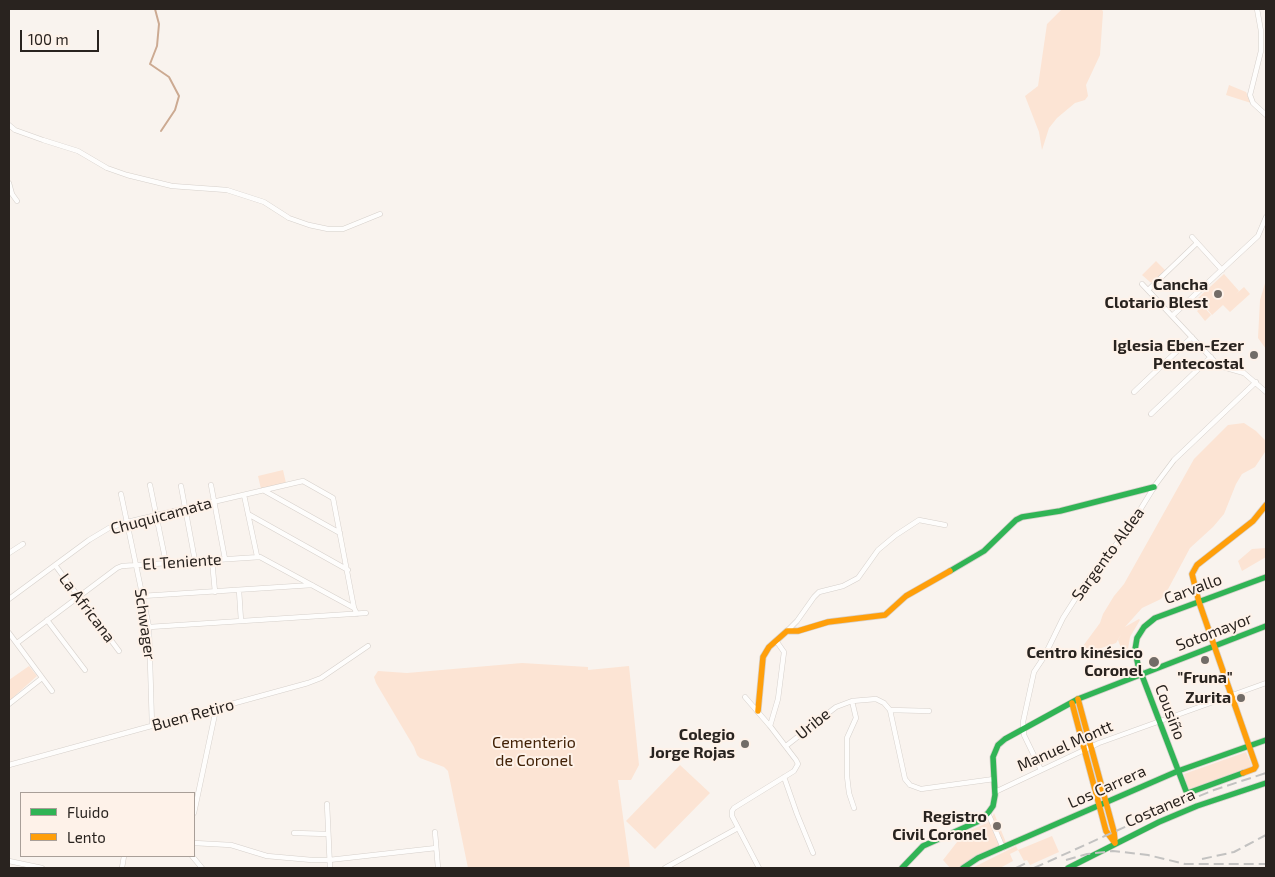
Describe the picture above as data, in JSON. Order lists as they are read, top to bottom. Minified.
{"streets":{"street":["Chuquicamata","Sargento Aldea","El Teniente","Carvallo","La Africana","Schwager","Sotomayor","Cousiño","Buen Retiro","Uribe","Manuel Montt","Los Carrera","Costanera"]},"crossings":[["Chuquicamata","La Africana"],["Chuquicamata","Schwager"],["Sargento Aldea","Sotomayor"],["El Teniente","La Africana"],["El Teniente","Schwager"],["Carvallo","Cousiño"],["Schwager","Buen Retiro"],["Sotomayor","Cousiño"],["Sotomayor","Manuel Montt"],["Cousiño","Manuel Montt"],["Cousiño","Los Carrera"]],"parks":["Cementerio de Coronel"],"places":["Cancha Clotario Blest","Iglesia Eben-Ezer Pentecostal","\"Fruna\"","Centro kinésico Coronel","Zurita","Colegio Jorge Rojas","Registro Civil Coronel"],"legend":["Fluido","Lento"],"scale_bar":"100 m"}
